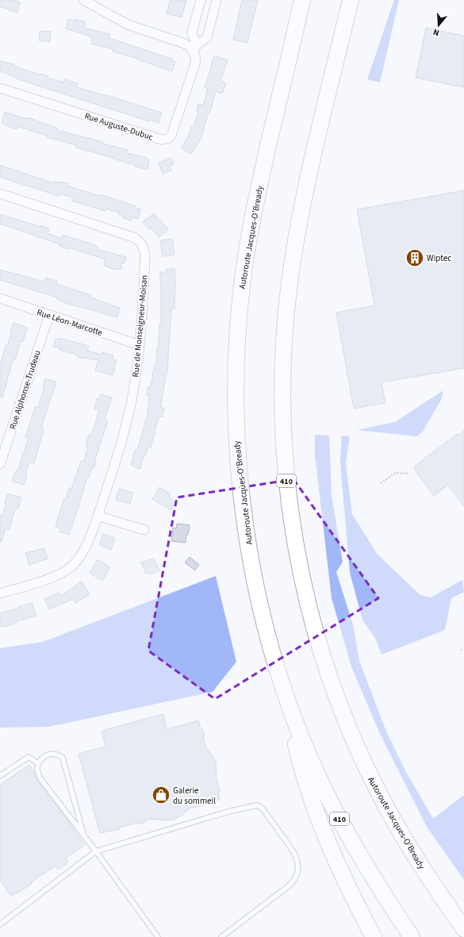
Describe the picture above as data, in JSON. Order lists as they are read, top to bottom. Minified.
{"streets":{"highway":["Autoroute Jacques-O'Bready","410"],"street":["Rue Auguste-Dubuc","Rue Léon-Marcotte","Rue de Monseigneur-Moisan","Rue Alphonse-Trudeau"]},"crossings":[["Rue Léon-Marcotte","Rue de Monseigneur-Moisan"],["Rue Léon-Marcotte","Rue Alphonse-Trudeau"]],"places":{"building":["Wiptec"],"shop":["Galerie du sommeil"]},"north":"bottom"}
